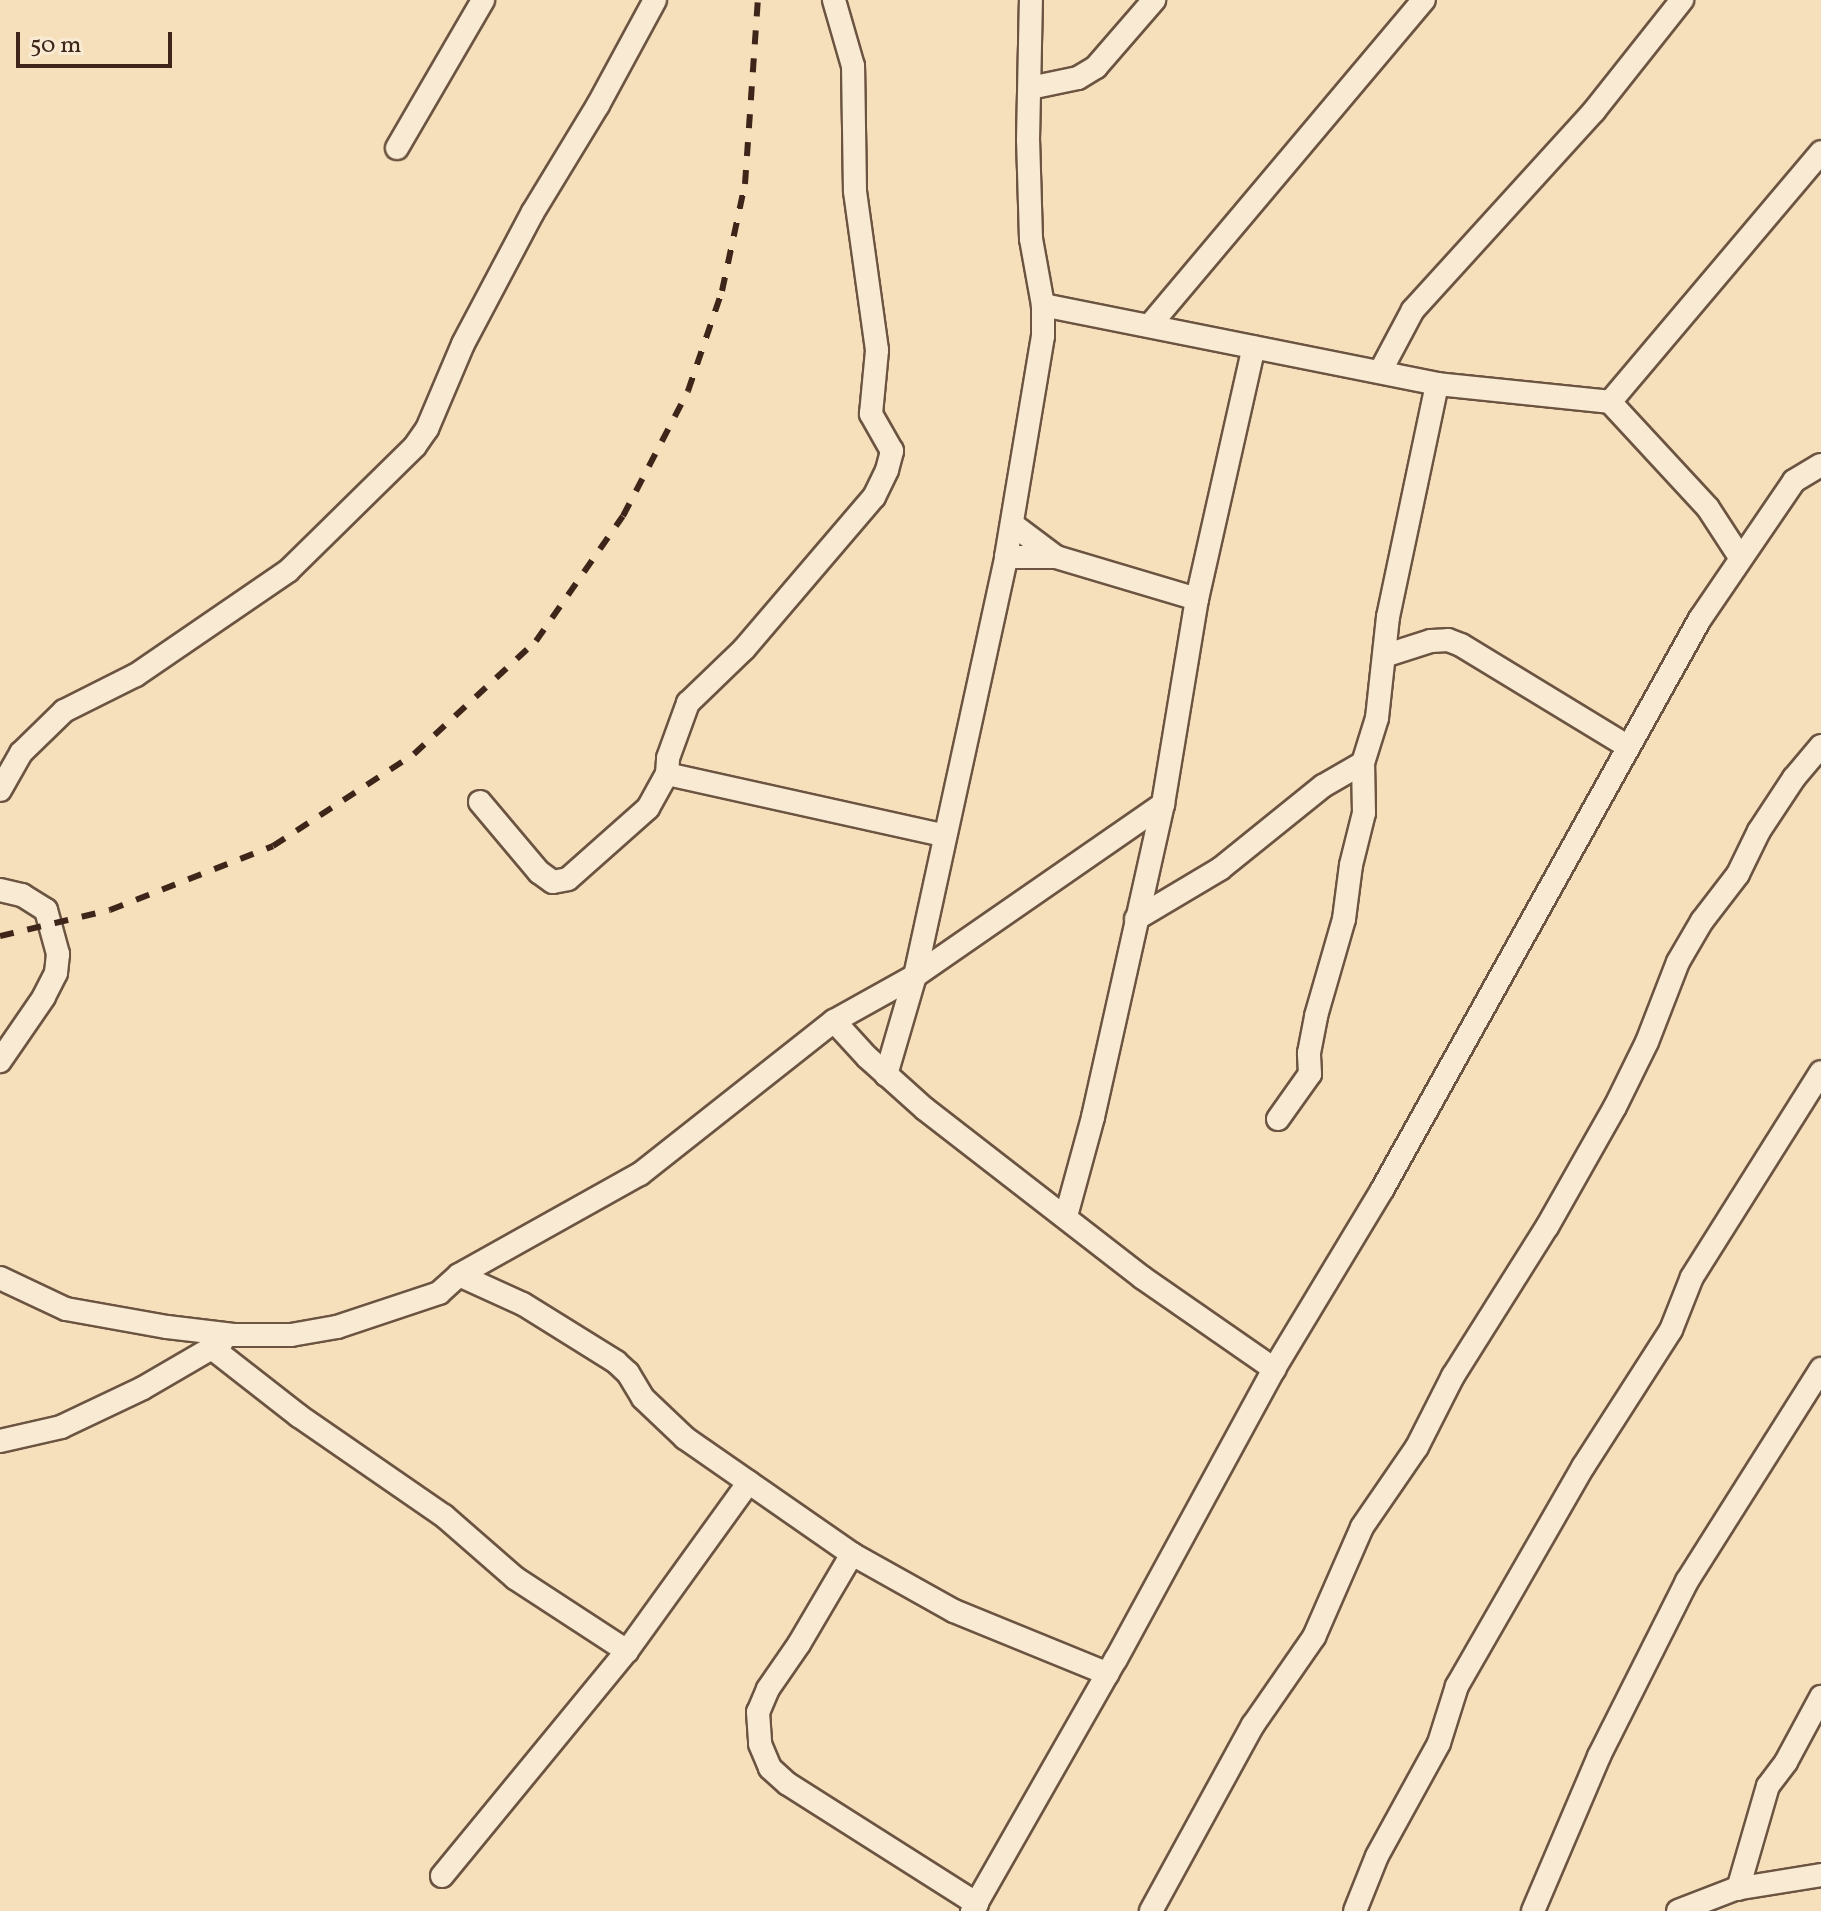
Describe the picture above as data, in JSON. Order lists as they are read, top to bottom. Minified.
{"scale_bar":"50 m"}
